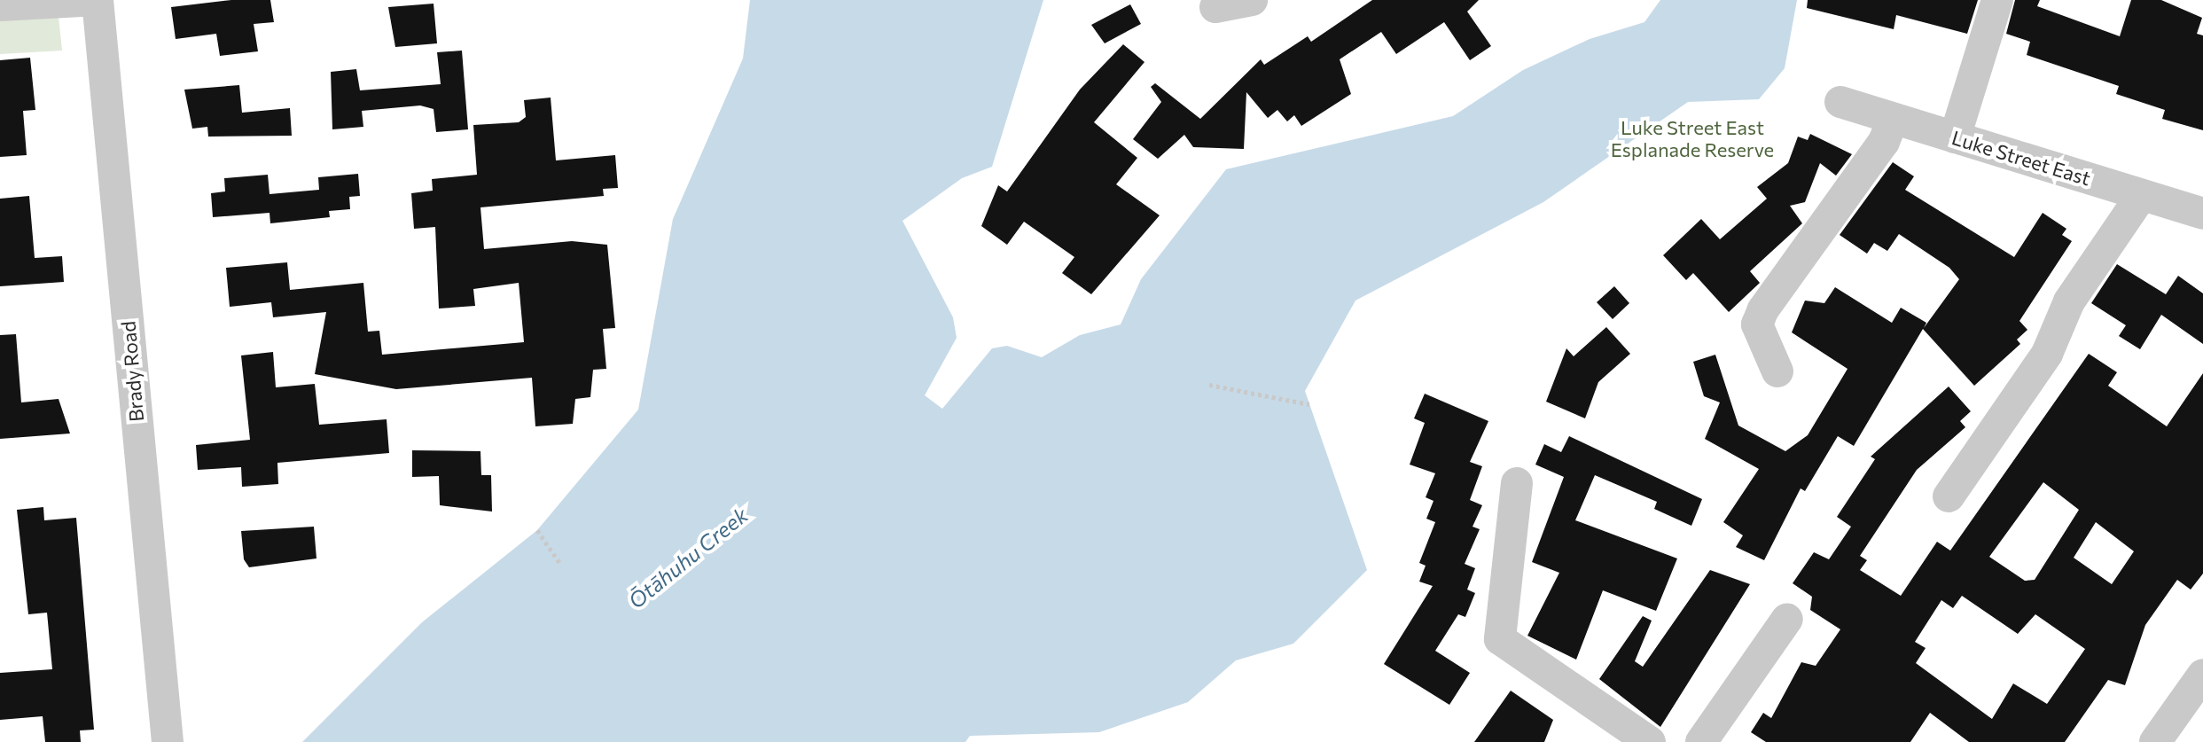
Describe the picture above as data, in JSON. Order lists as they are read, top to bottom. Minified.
{"streets":{"street":["Luke Street East","Brady Road"]},"water":["Ōtāhuhu Creek"],"parks":["Luke Street East Esplanade Reserve"]}
